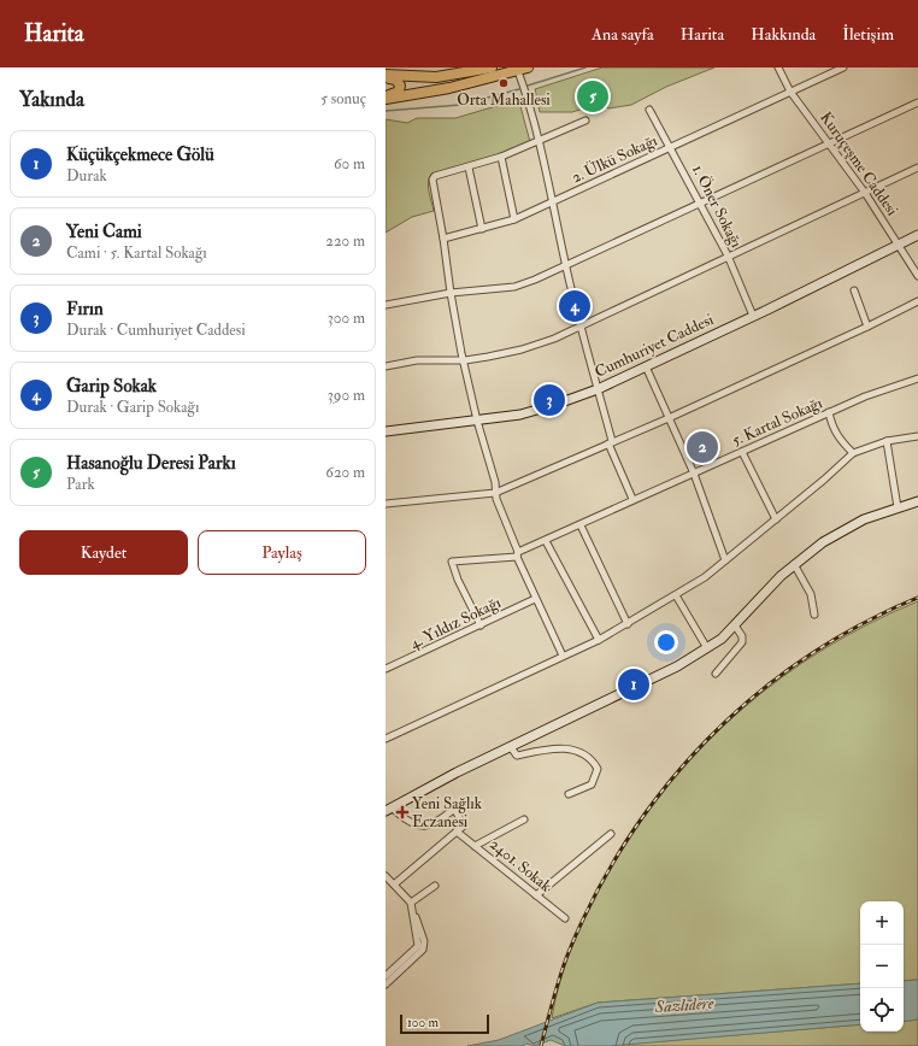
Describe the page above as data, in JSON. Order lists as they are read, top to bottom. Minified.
{"streets":{"street":["2. Ülkü Sokağı","Kuruçeşme Caddesi","1. Öner Sokağı","Cumhuriyet Caddesi","5. Kartal Sokağı","4. Yıldız Sokağı","2401. Sokak"]},"crossings":[["2. Ülkü Sokağı","Kuruçeşme Caddesi"],["2. Ülkü Sokağı","1. Öner Sokağı"],["Kuruçeşme Caddesi","Cumhuriyet Caddesi"],["1. Öner Sokağı","Cumhuriyet Caddesi"],["5. Kartal Sokağı","4. Yıldız Sokağı"]],"water":["Sazlıdere"],"places":{"other":["Orta Mahallesi"],"health":["Yeni Sağlık Eczanesi"]},"scale_bar":"100 m","page":{"header":"Harita","nav":["Ana sayfa","Harita","Hakkında","İletişim"],"heading":["Yakında","5 sonuç"],"pins":["5","4","3","2","1"],"list":[{"mark":"1","name":"Küçükçekmece Gölü","note":"Durak","value":"60 m"},{"mark":"2","name":"Yeni Cami","note":"Cami · 5. Kartal Sokağı","value":"220 m"},{"mark":"3","name":"Fırın","note":"Durak · Cumhuriyet Caddesi","value":"300 m"},{"mark":"4","name":"Garip Sokak","note":"Durak · Garip Sokağı","value":"390 m"},{"mark":"5","name":"Hasanoğlu Deresi Parkı","note":"Park","value":"620 m"}],"buttons":["Kaydet","Paylaş"],"map_buttons":["+","−"],"scale":"100 m"}}
